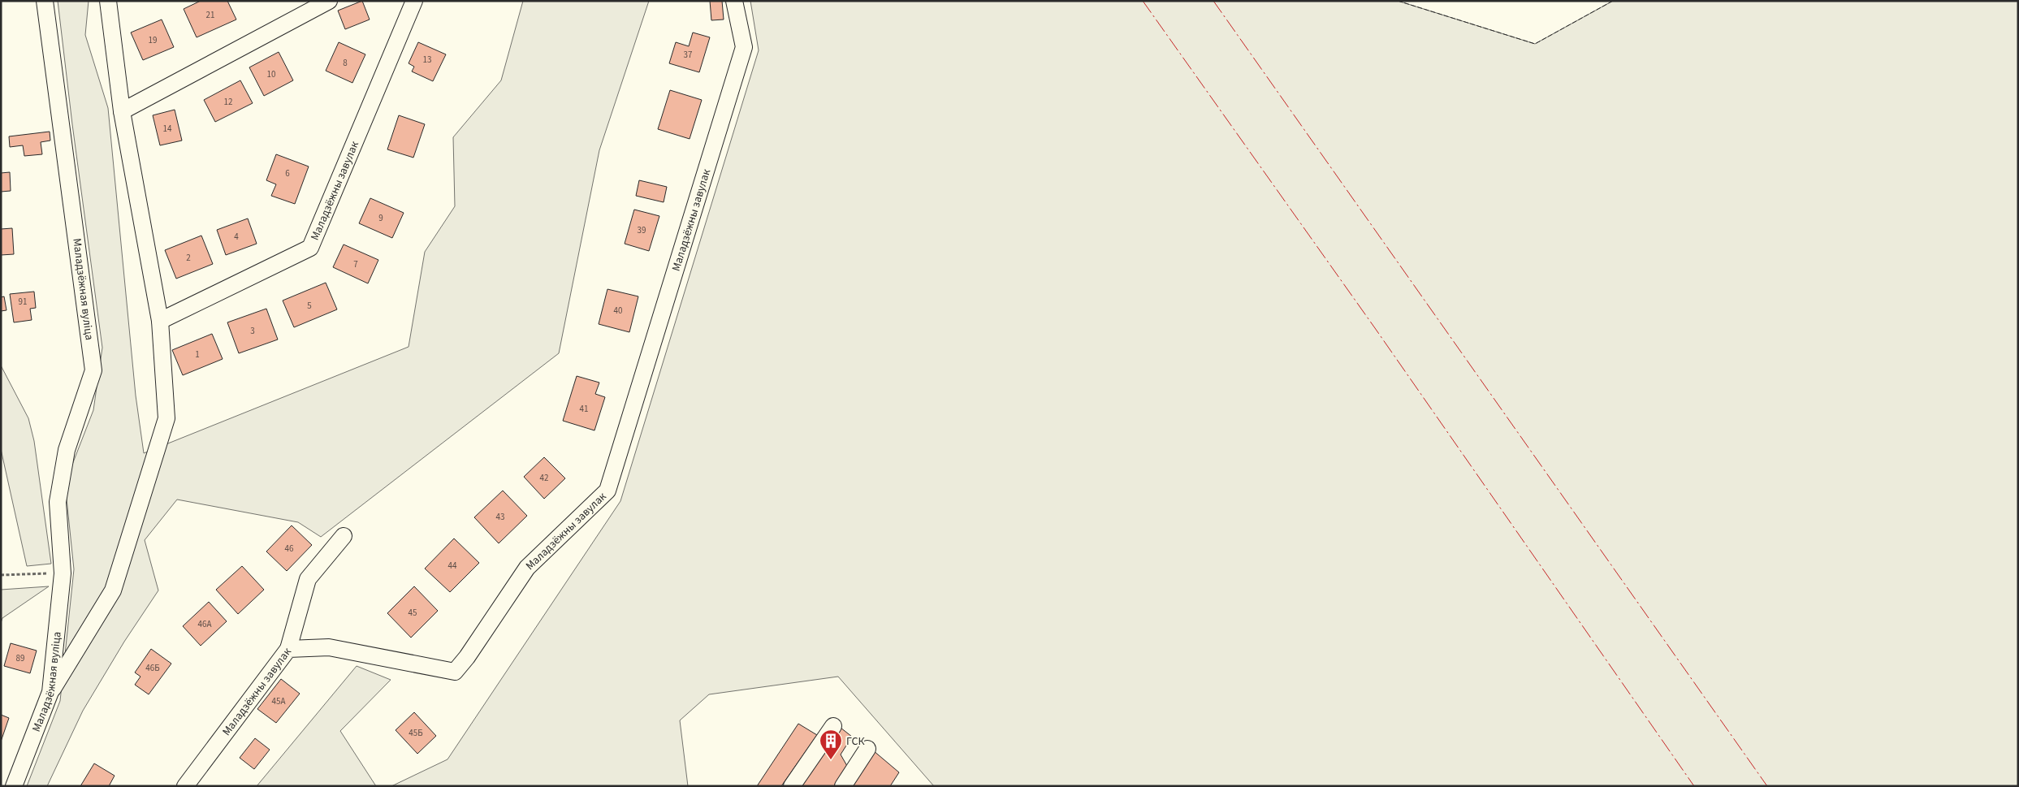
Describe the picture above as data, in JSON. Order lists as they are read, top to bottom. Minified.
{"streets":{"street":["Маладзёжны завулак","Маладзёжная вуліца"]},"places":{"building":["ГСК"]},"house_numbers":["21","19","37","13","8","10","12","14","6","9","39","4","2","7","91","5","40","3","1","41","42","43","46","44","45","46А","89","46Б","45А","45Б"]}
